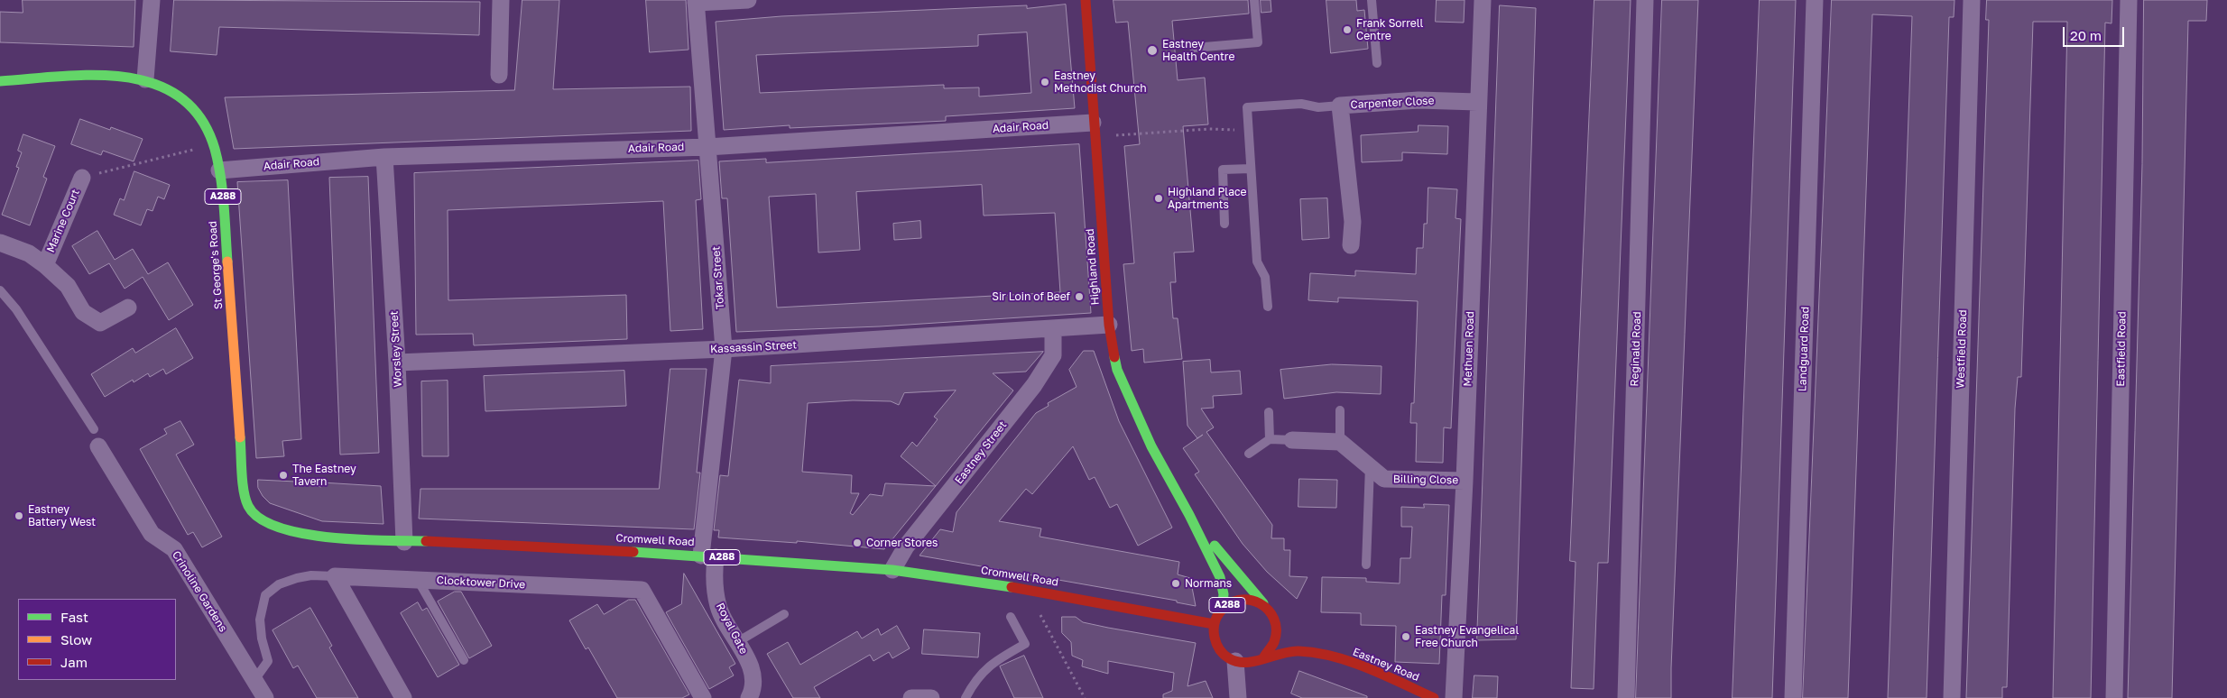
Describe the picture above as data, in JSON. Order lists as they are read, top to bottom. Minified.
{"streets":{"main road":["A288","St George's Road","Highland Road","Cromwell Road","Eastney Road"],"street":["Carpenter Close","Adair Road","Marine Court","Tokar Street","Kassassin Street","Worsley Street","Methuen Road","Reginald Road","Landguard Road","Westfield Road","Eastfield Road","Eastney Street","Billing Close","Clocktower Drive","Crinoline Gardens","Royal Gate"]},"crossings":[["Carpenter Close","Methuen Road"],["Adair Road","St George's Road"],["Adair Road","Highland Road"],["Adair Road","Tokar Street"],["Adair Road","Worsley Street"],["A288","Highland Road"],["A288","Cromwell Road"],["A288","Eastney Road"],["St George's Road","Cromwell Road"],["Highland Road","Kassassin Street"],["Highland Road","Cromwell Road"],["Highland Road","Eastney Road"],["Tokar Street","Kassassin Street"],["Tokar Street","Cromwell Road"],["Tokar Street","Royal Gate"],["Kassassin Street","Worsley Street"],["Kassassin Street","Eastney Street"],["Worsley Street","Cromwell Road"],["Methuen Road","Billing Close"],["Eastney Street","Cromwell Road"],["Cromwell Road","Royal Gate"],["Cromwell Road","Eastney Road"]],"places":["Frank Sorrell Centre","Eastney Health Centre","Eastney Methodist Church","Highland Place Apartments","Sir Loin of Beef","The Eastney Tavern","Eastney Battery West","Corner Stores","Normans","Eastney Evangelical Free Church"],"legend":["Fast","Slow","Jam"],"scale_bar":"20 m"}
